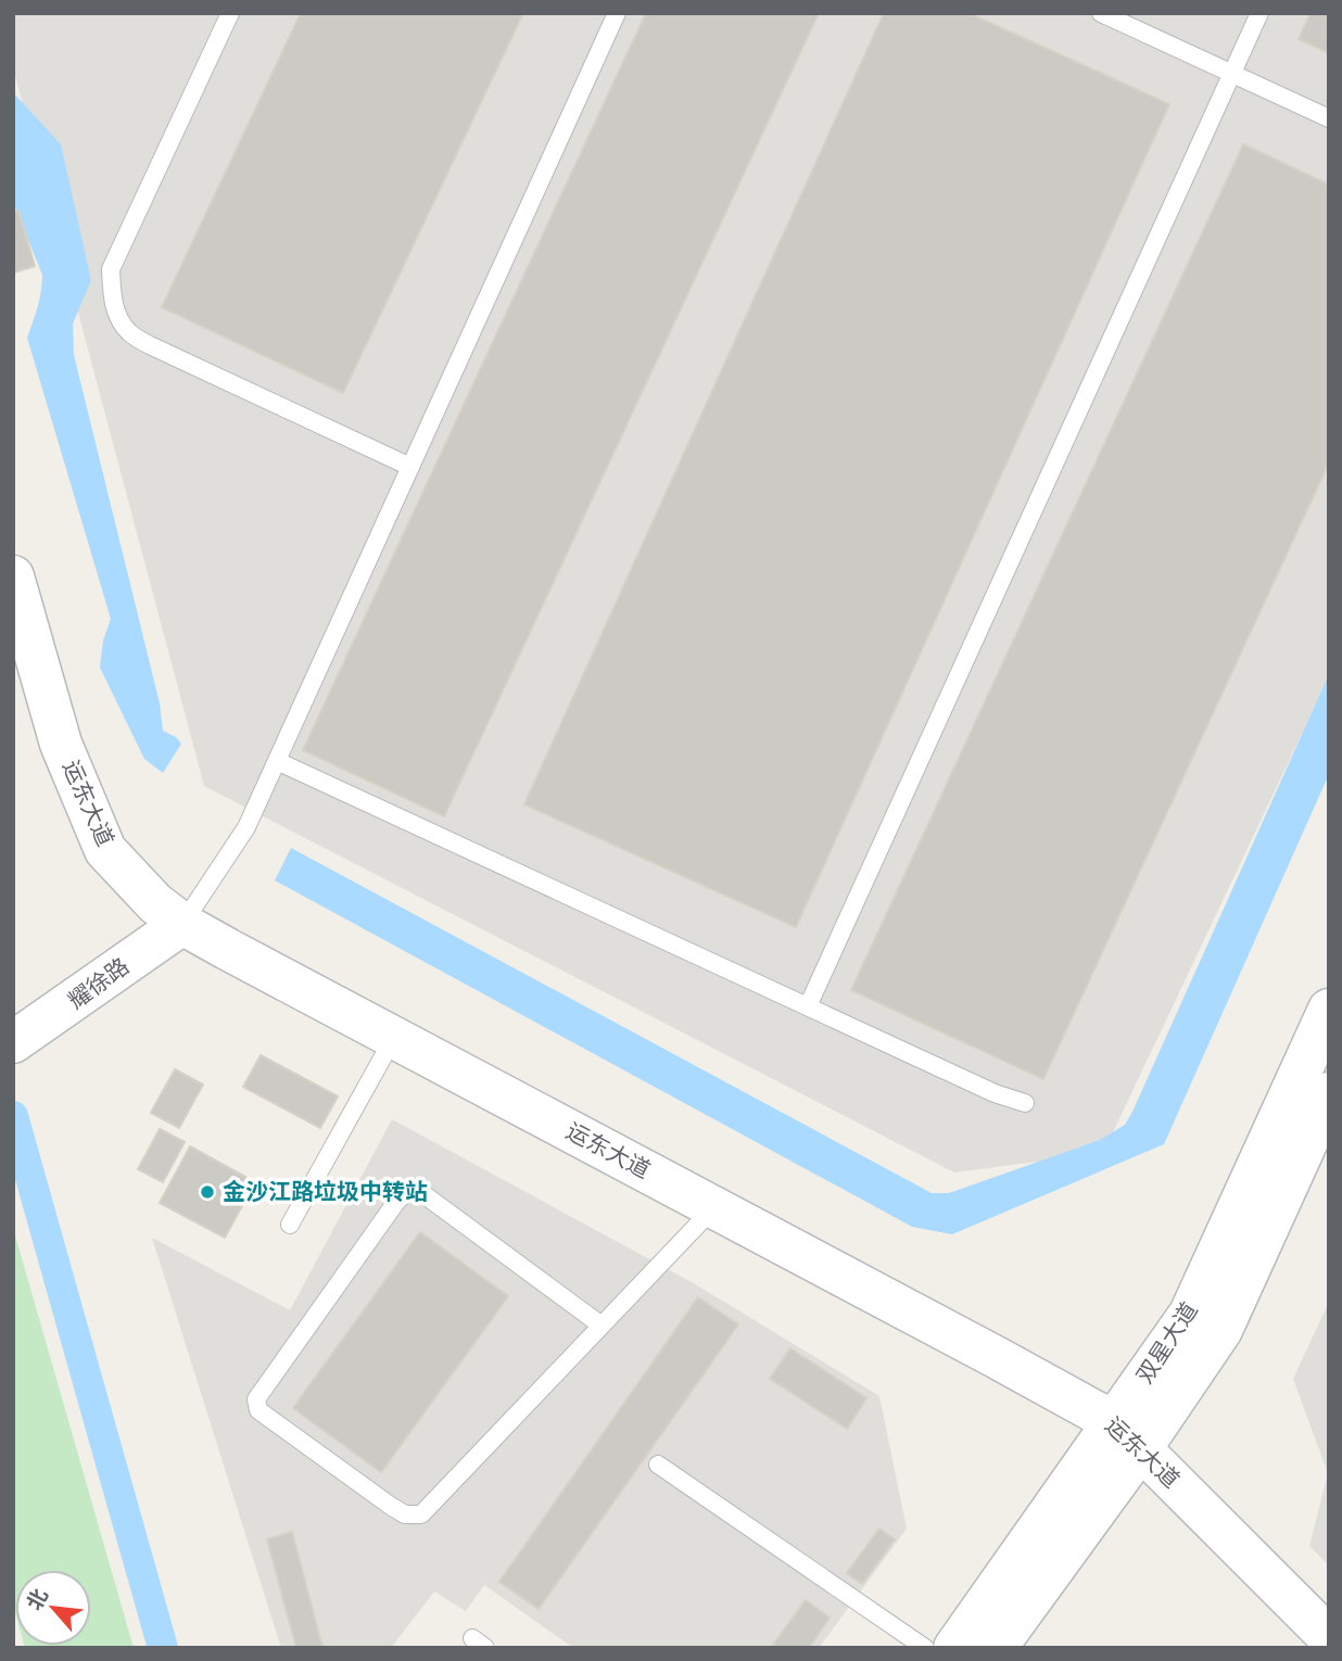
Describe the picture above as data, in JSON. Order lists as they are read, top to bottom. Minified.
{"streets":{"street":["运东大道","耀徐路","双星大道"]},"crossings":[["运东大道","耀徐路"],["运东大道","双星大道"]],"places":["金沙江路垃圾中转站"],"north":"top left"}
